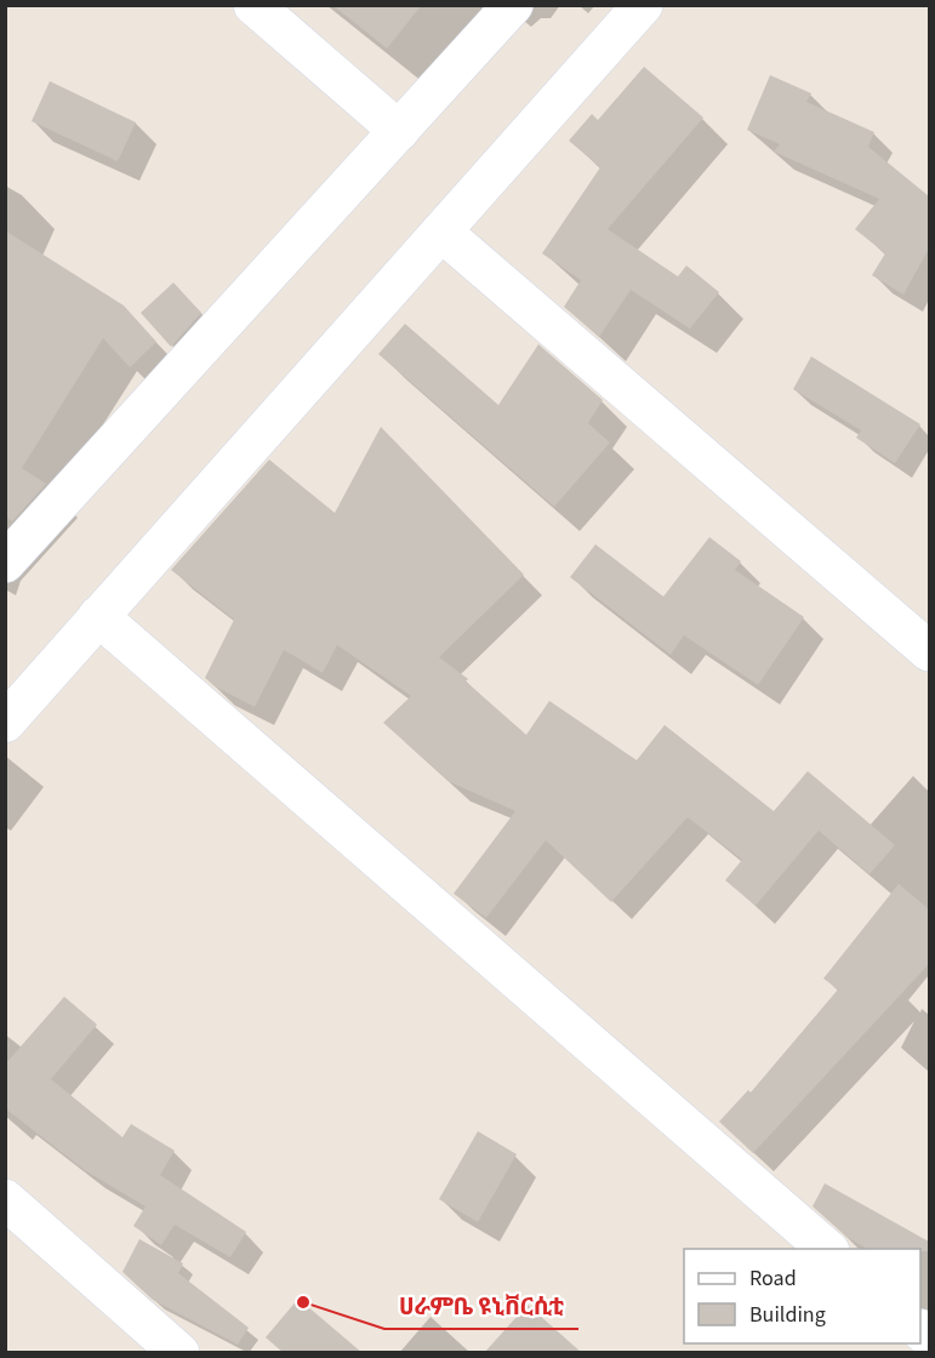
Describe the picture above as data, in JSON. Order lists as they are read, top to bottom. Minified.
{"places":["ሀራምቤ ዩኒቨርሲቲ"],"legend":["Road","Building"]}
